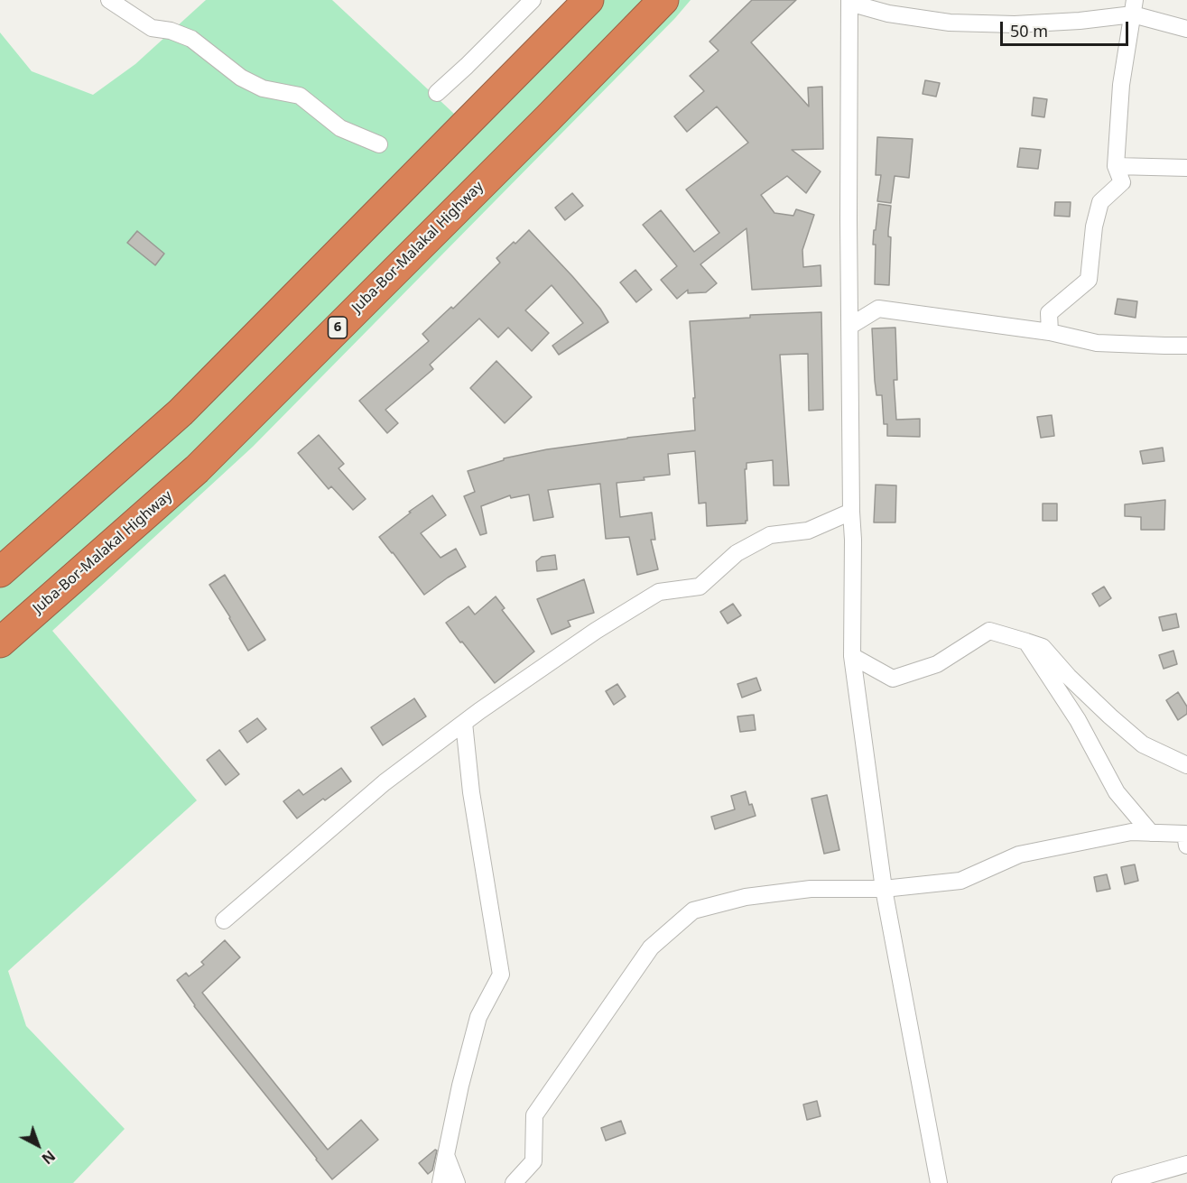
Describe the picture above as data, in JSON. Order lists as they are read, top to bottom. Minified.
{"streets":{"highway":["Juba-Bor-Malakal Highway","6"]},"scale_bar":"50 m","north":"bottom right"}
